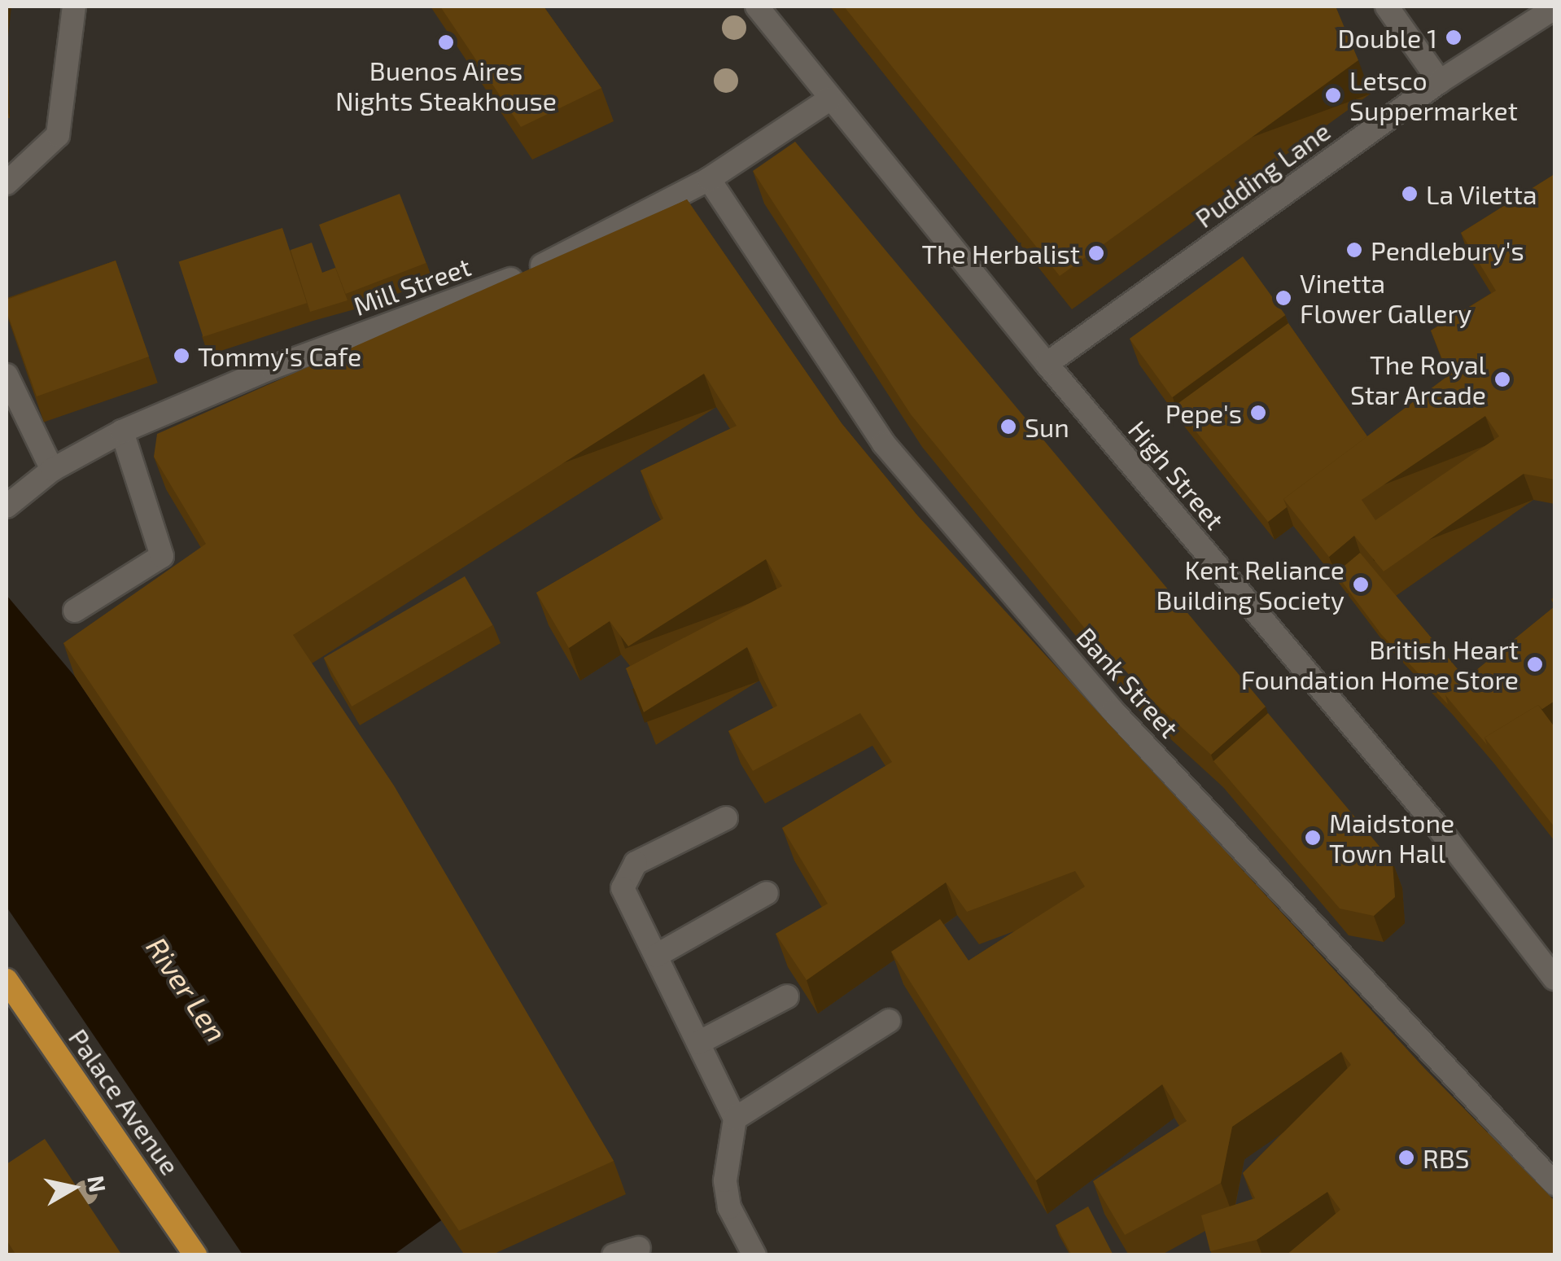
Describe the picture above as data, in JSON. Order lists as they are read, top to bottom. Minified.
{"streets":{"highway":["Palace Avenue"],"street":["Pudding Lane","Mill Street","High Street","Bank Street"]},"crossings":[["Pudding Lane","High Street"],["Mill Street","High Street"],["Mill Street","Bank Street"]],"water":["River Len"],"places":["Double 1","Buenos Aires Nights Steakhouse","Letsco Suppermarket","La Viletta","Pendlebury's","The Herbalist","Vinetta Flower Gallery","Tommy's Cafe","The Royal Star Arcade","Pepe's","Sun","Kent Reliance Building Society","British Heart Foundation Home Store","Maidstone Town Hall","RBS"],"north":"right"}
